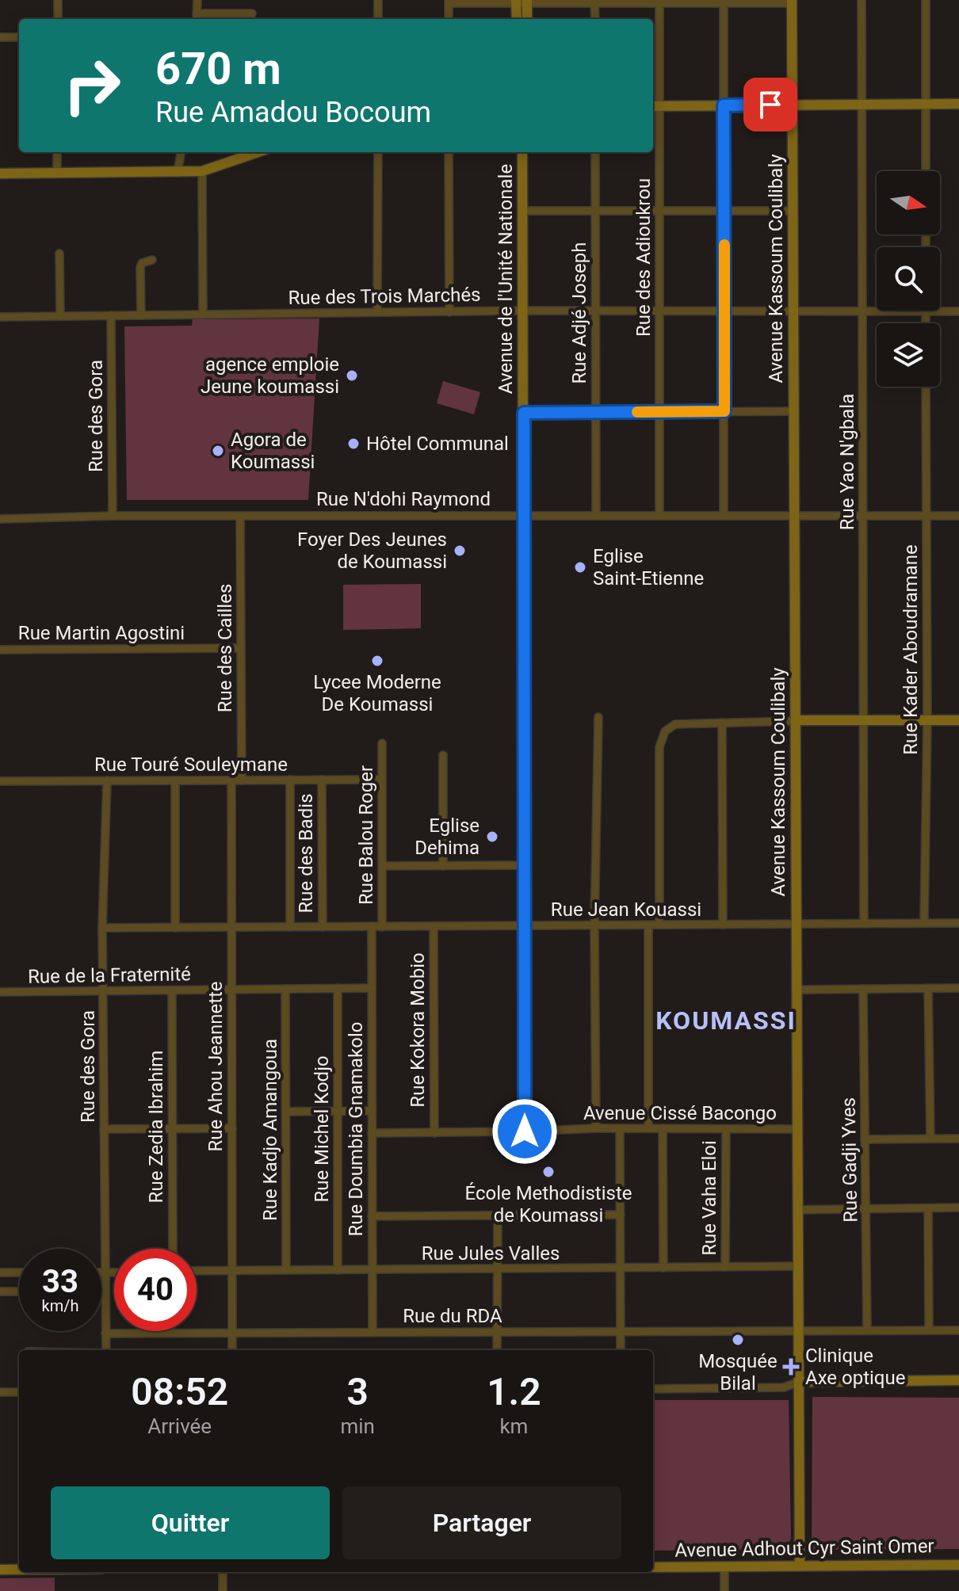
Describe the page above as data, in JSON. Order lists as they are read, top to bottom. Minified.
{"streets":{"street":["Rue des Adioukrou","Avenue Kassoum Coulibaly","Avenue de l'Unité Nationale","Rue des Trois Marchés","Rue Adjé Joseph","Rue des Gora","Rue Yao N'gbala","Rue N'dohi Raymond","Rue Martin Agostini","Rue des Cailles","Rue Kader Aboudramane","Rue Touré Souleymane","Rue Balou Roger","Rue des Badis","Rue Jean Kouassi","Rue de la Fraternité","Rue Kokora Mobio","Rue Ahou Jeannette","Avenue Cissé Bacongo","Rue Zedia Ibrahim","Rue Michel Kodjo","Rue Doumbia Gnamakolo","Rue Kadjo Amangoua","Rue Gadji Yves","Rue Vaha Eloi","Rue Jules Valles","Rue du RDA","Avenue Adhout Cyr Saint Omer"]},"crossings":[["Rue des Adioukrou","Rue des Trois Marchés"],["Rue des Adioukrou","Rue N'dohi Raymond"],["Avenue Kassoum Coulibaly","Rue des Trois Marchés"],["Avenue Kassoum Coulibaly","Rue N'dohi Raymond"],["Avenue Kassoum Coulibaly","Rue Jean Kouassi"],["Avenue Kassoum Coulibaly","Avenue Cissé Bacongo"],["Avenue Kassoum Coulibaly","Rue Jules Valles"],["Avenue Kassoum Coulibaly","Rue du RDA"],["Avenue Kassoum Coulibaly","Avenue Adhout Cyr Saint Omer"],["Avenue de l'Unité Nationale","Rue des Trois Marchés"],["Avenue de l'Unité Nationale","Rue N'dohi Raymond"],["Avenue de l'Unité Nationale","Rue Jean Kouassi"],["Avenue de l'Unité Nationale","Avenue Cissé Bacongo"],["Rue des Trois Marchés","Rue Adjé Joseph"],["Rue des Trois Marchés","Rue des Gora"],["Rue des Trois Marchés","Rue Yao N'gbala"],["Rue Adjé Joseph","Rue N'dohi Raymond"],["Rue des Gora","Rue N'dohi Raymond"],["Rue des Gora","Rue Touré Souleymane"],["Rue des Gora","Rue Jean Kouassi"],["Rue des Gora","Rue de la Fraternité"],["Rue des Gora","Rue du RDA"],["Rue Yao N'gbala","Rue N'dohi Raymond"],["Rue Yao N'gbala","Rue Jean Kouassi"],["Rue N'dohi Raymond","Rue des Cailles"],["Rue N'dohi Raymond","Rue Kader Aboudramane"],["Rue Martin Agostini","Rue des Cailles"],["Rue des Cailles","Rue Touré Souleymane"],["Rue Kader Aboudramane","Rue Jean Kouassi"],["Rue Touré Souleymane","Rue Balou Roger"],["Rue Touré Souleymane","Rue des Badis"],["Rue Touré Souleymane","Rue Ahou Jeannette"],["Rue Balou Roger","Rue Jean Kouassi"],["Rue des Badis","Rue Jean Kouassi"],["Rue Jean Kouassi","Rue Kokora Mobio"],["Rue Jean Kouassi","Rue Ahou Jeannette"],["Rue Jean Kouassi","Rue Doumbia Gnamakolo"],["Rue de la Fraternité","Rue Ahou Jeannette"],["Rue de la Fraternité","Rue Zedia Ibrahim"],["Rue de la Fraternité","Rue Michel Kodjo"],["Rue de la Fraternité","Rue Doumbia Gnamakolo"],["Rue de la Fraternité","Rue Kadjo Amangoua"],["Rue Kokora Mobio","Avenue Cissé Bacongo"],["Rue Ahou Jeannette","Rue Jules Valles"],["Rue Ahou Jeannette","Rue du RDA"],["Avenue Cissé Bacongo","Rue Doumbia Gnamakolo"],["Avenue Cissé Bacongo","Rue Vaha Eloi"],["Rue Michel Kodjo","Rue Jules Valles"],["Rue Doumbia Gnamakolo","Rue Jules Valles"],["Rue Doumbia Gnamakolo","Rue du RDA"],["Rue Kadjo Amangoua","Rue Jules Valles"],["Rue Gadji Yves","Rue du RDA"],["Rue Vaha Eloi","Rue Jules Valles"]],"districts":["KOUMASSI"],"places":{"other":["agence emploie Jeune koumassi","Hôtel Communal","Agora de Koumassi","Foyer Des Jeunes de Koumassi","Eglise Saint-Etienne","Lycee Moderne De Koumassi","Eglise Dehima","École Methodististe de Koumassi","Mosquée Bilal"],"health":["Clinique Axe optique"]},"north":"right","page":{"turn":["670 m","Rue Amadou Bocoum"],"speed":"33 km/h","limit":"40","eta":["08:52","Arrivée","3","min","1.2","km"],"buttons":["Quitter","Partager"]}}
